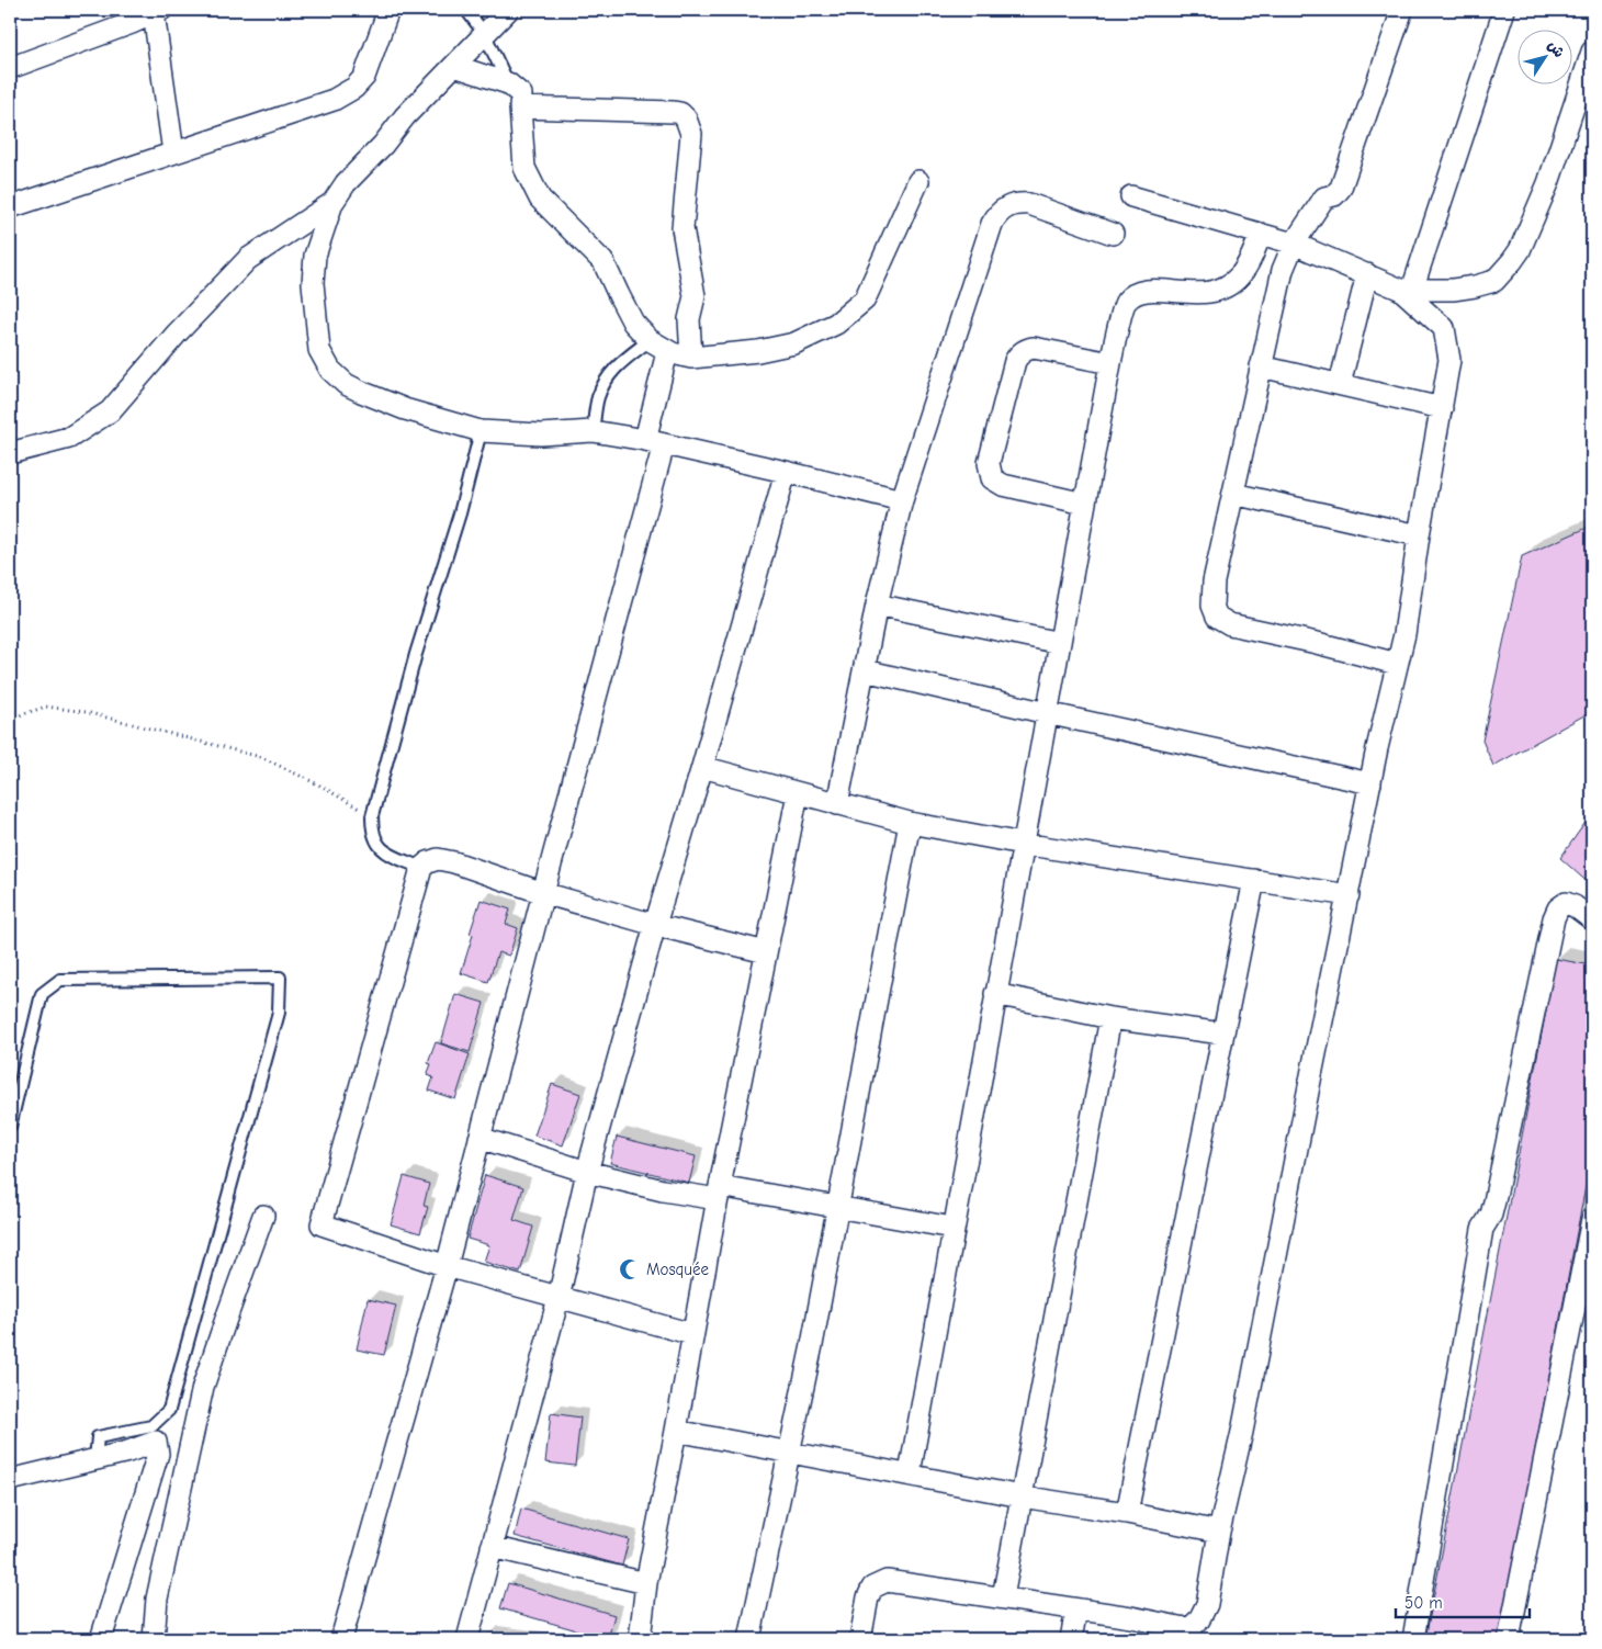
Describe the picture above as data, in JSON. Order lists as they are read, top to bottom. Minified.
{"places":{"mosque":["Mosquée"]},"scale_bar":"50 m","north":"top right"}
